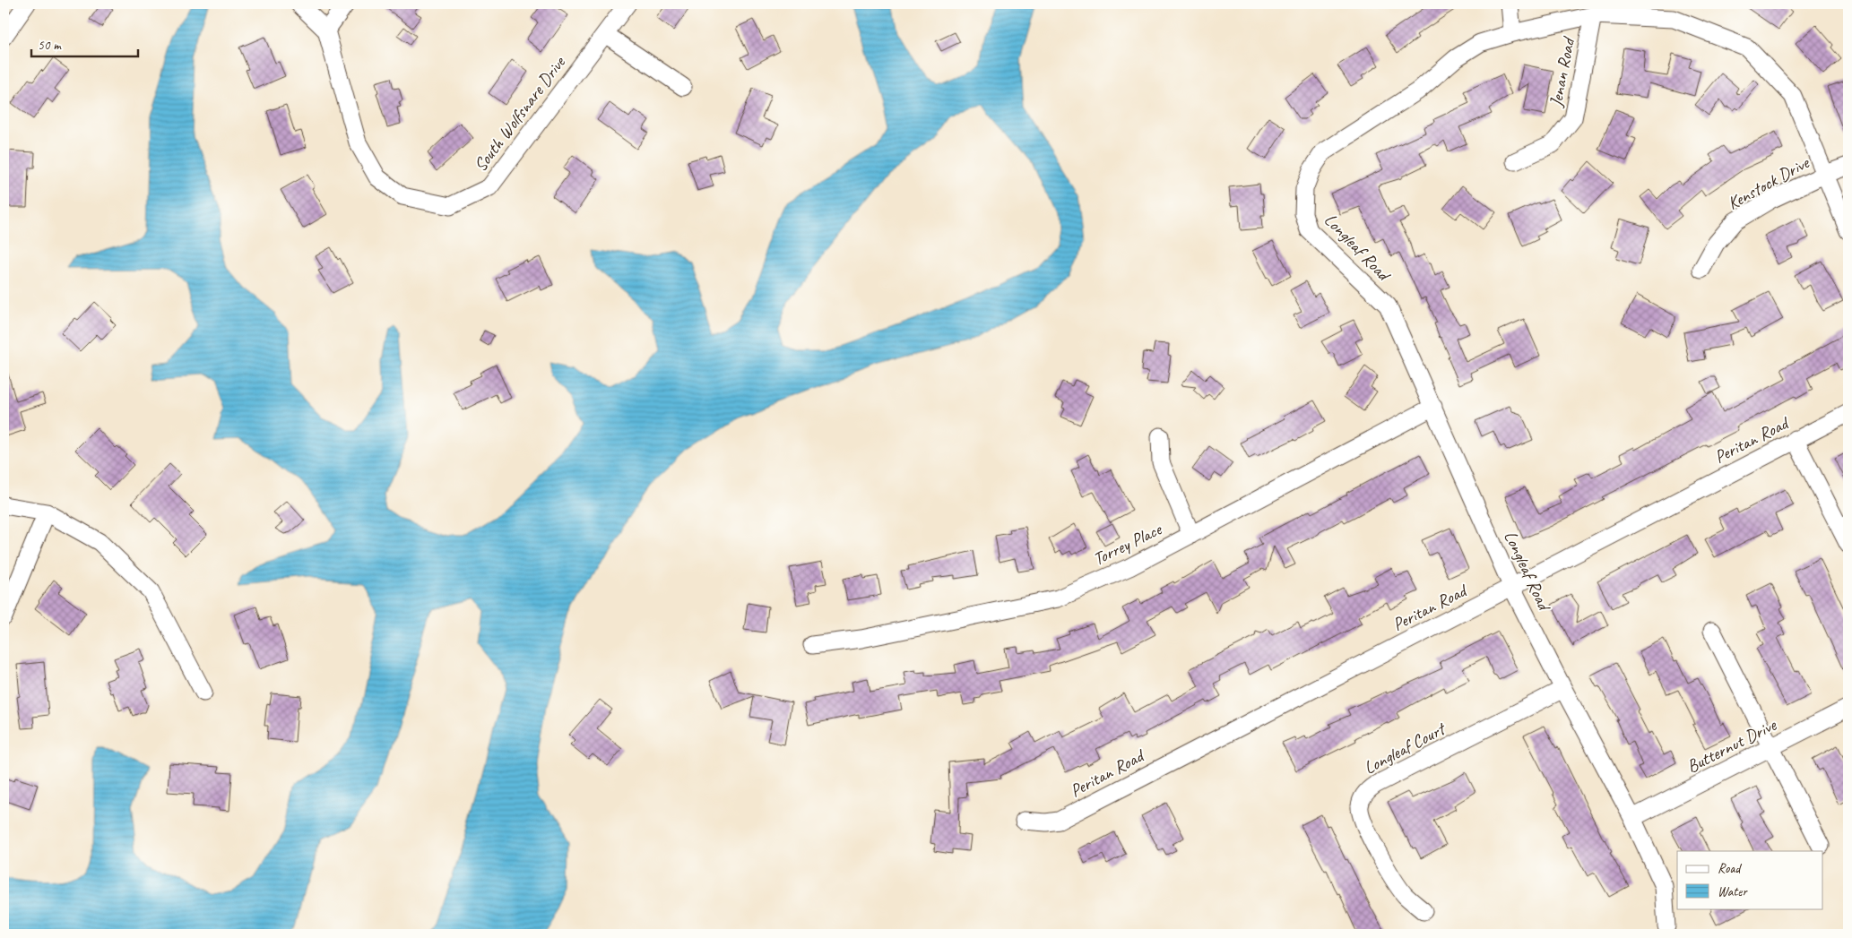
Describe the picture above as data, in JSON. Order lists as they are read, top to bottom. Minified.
{"streets":{"street":["Jenan Road","South Wolfsnare Drive","Kenstock Drive","Longleaf Road","Peritan Road","Torrey Place","Butternut Drive","Longleaf Court"]},"crossings":[["Jenan Road","Longleaf Road"],["Kenstock Drive","Longleaf Road"],["Longleaf Road","Peritan Road"],["Longleaf Road","Torrey Place"],["Longleaf Road","Butternut Drive"],["Longleaf Road","Longleaf Court"]],"legend":["Road","Water"],"scale_bar":"50 m"}
